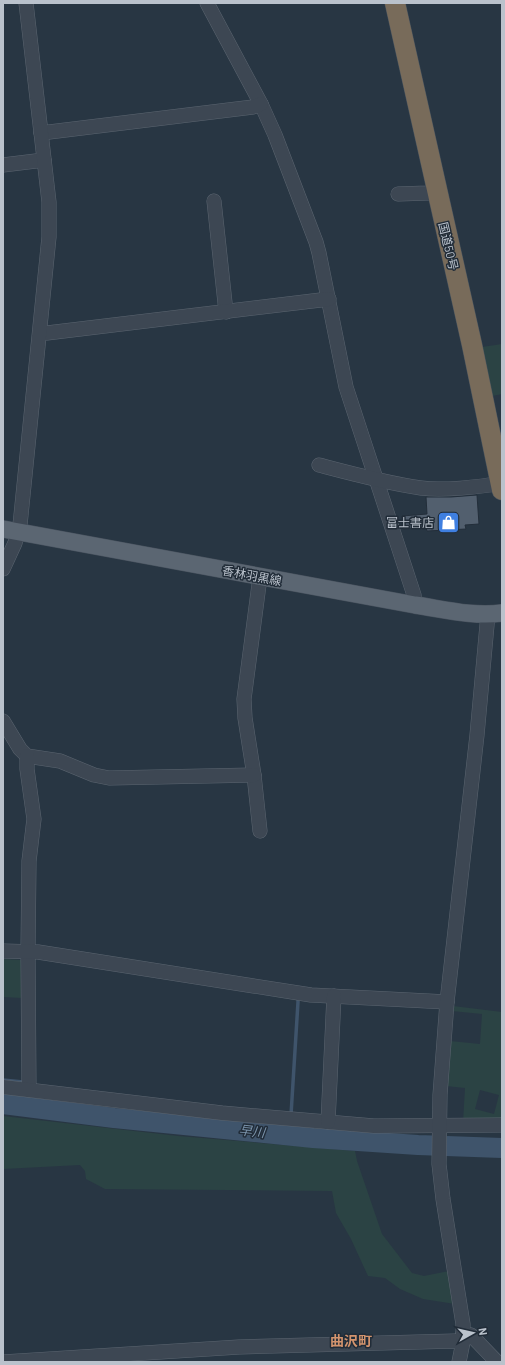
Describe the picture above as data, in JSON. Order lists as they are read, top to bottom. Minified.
{"streets":{"highway":["国道50号"],"main road":["香林羽黒線"]},"districts":["曲沢町"],"water":["早川"],"places":{"shop":["富士書店"]},"north":"right"}
